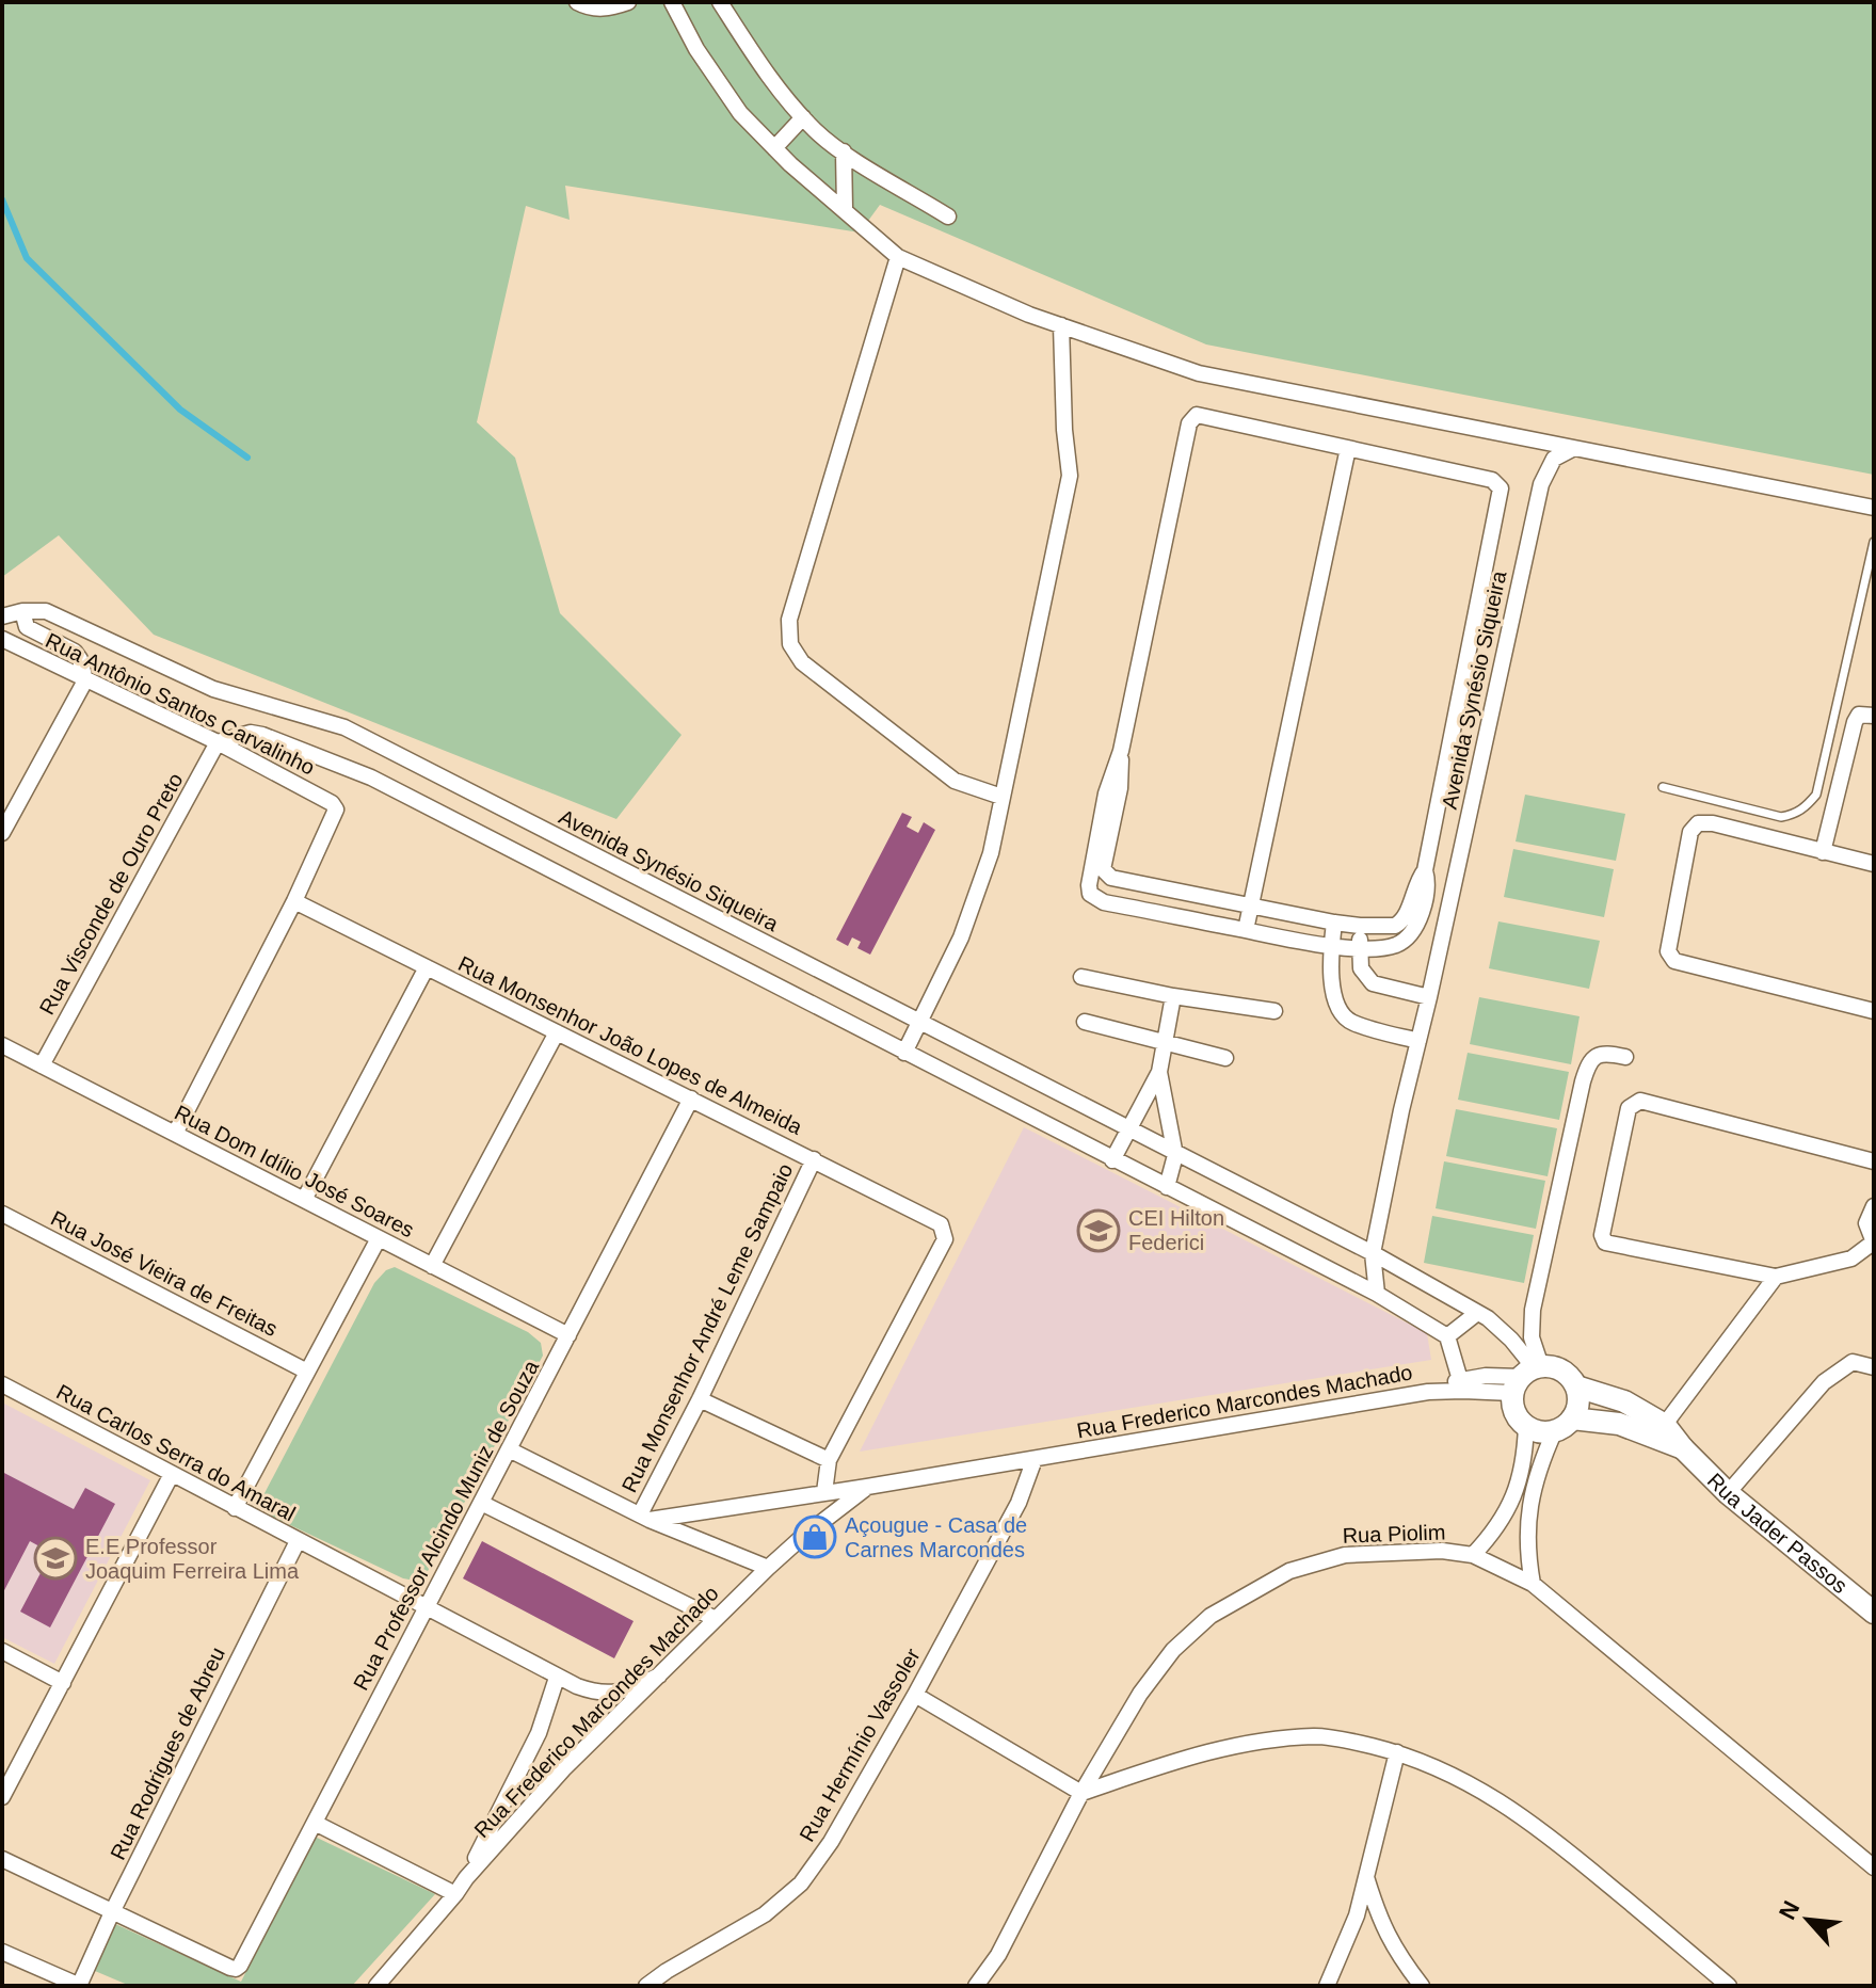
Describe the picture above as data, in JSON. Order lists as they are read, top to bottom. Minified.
{"streets":{"street":["Avenida Synésio Siqueira","Rua Antônio Santos Carvalinho","Rua Visconde de Ouro Preto","Rua Monsenhor João Lopes de Almeida","Rua Dom Idílio José Soares","Rua José Vieira de Freitas","Rua Monsenhor André Leme Sampaio","Rua Frederico Marcondes Machado","Rua Carlos Serra do Amaral","Rua Professor Alcindo Muniz de Souza","Rua Jader Passos","Rua Piolim","Rua Hermínio Vassoler","Rua Rodrigues de Abreu"]},"crossings":[["Avenida Synésio Siqueira","Rua Frederico Marcondes Machado"],["Avenida Synésio Siqueira","Rua Jader Passos"],["Rua Antônio Santos Carvalinho","Rua Visconde de Ouro Preto"],["Rua Antônio Santos Carvalinho","Rua Monsenhor João Lopes de Almeida"],["Rua Visconde de Ouro Preto","Rua Dom Idílio José Soares"],["Rua Monsenhor João Lopes de Almeida","Rua Monsenhor André Leme Sampaio"],["Rua Monsenhor João Lopes de Almeida","Rua Professor Alcindo Muniz de Souza"],["Rua Dom Idílio José Soares","Rua Professor Alcindo Muniz de Souza"],["Rua Monsenhor André Leme Sampaio","Rua Frederico Marcondes Machado"],["Rua Frederico Marcondes Machado","Rua Carlos Serra do Amaral"],["Rua Frederico Marcondes Machado","Rua Jader Passos"],["Rua Frederico Marcondes Machado","Rua Hermínio Vassoler"],["Rua Carlos Serra do Amaral","Rua Professor Alcindo Muniz de Souza"],["Rua Carlos Serra do Amaral","Rua Rodrigues de Abreu"],["Rua Professor Alcindo Muniz de Souza","Rua Rodrigues de Abreu"]],"places":{"school or university":["CEI Hilton Federici","E.E Professor Joaquim Ferreira Lima"],"shop":["Açougue - Casa de Carnes Marcondes"]},"north":"top left"}
